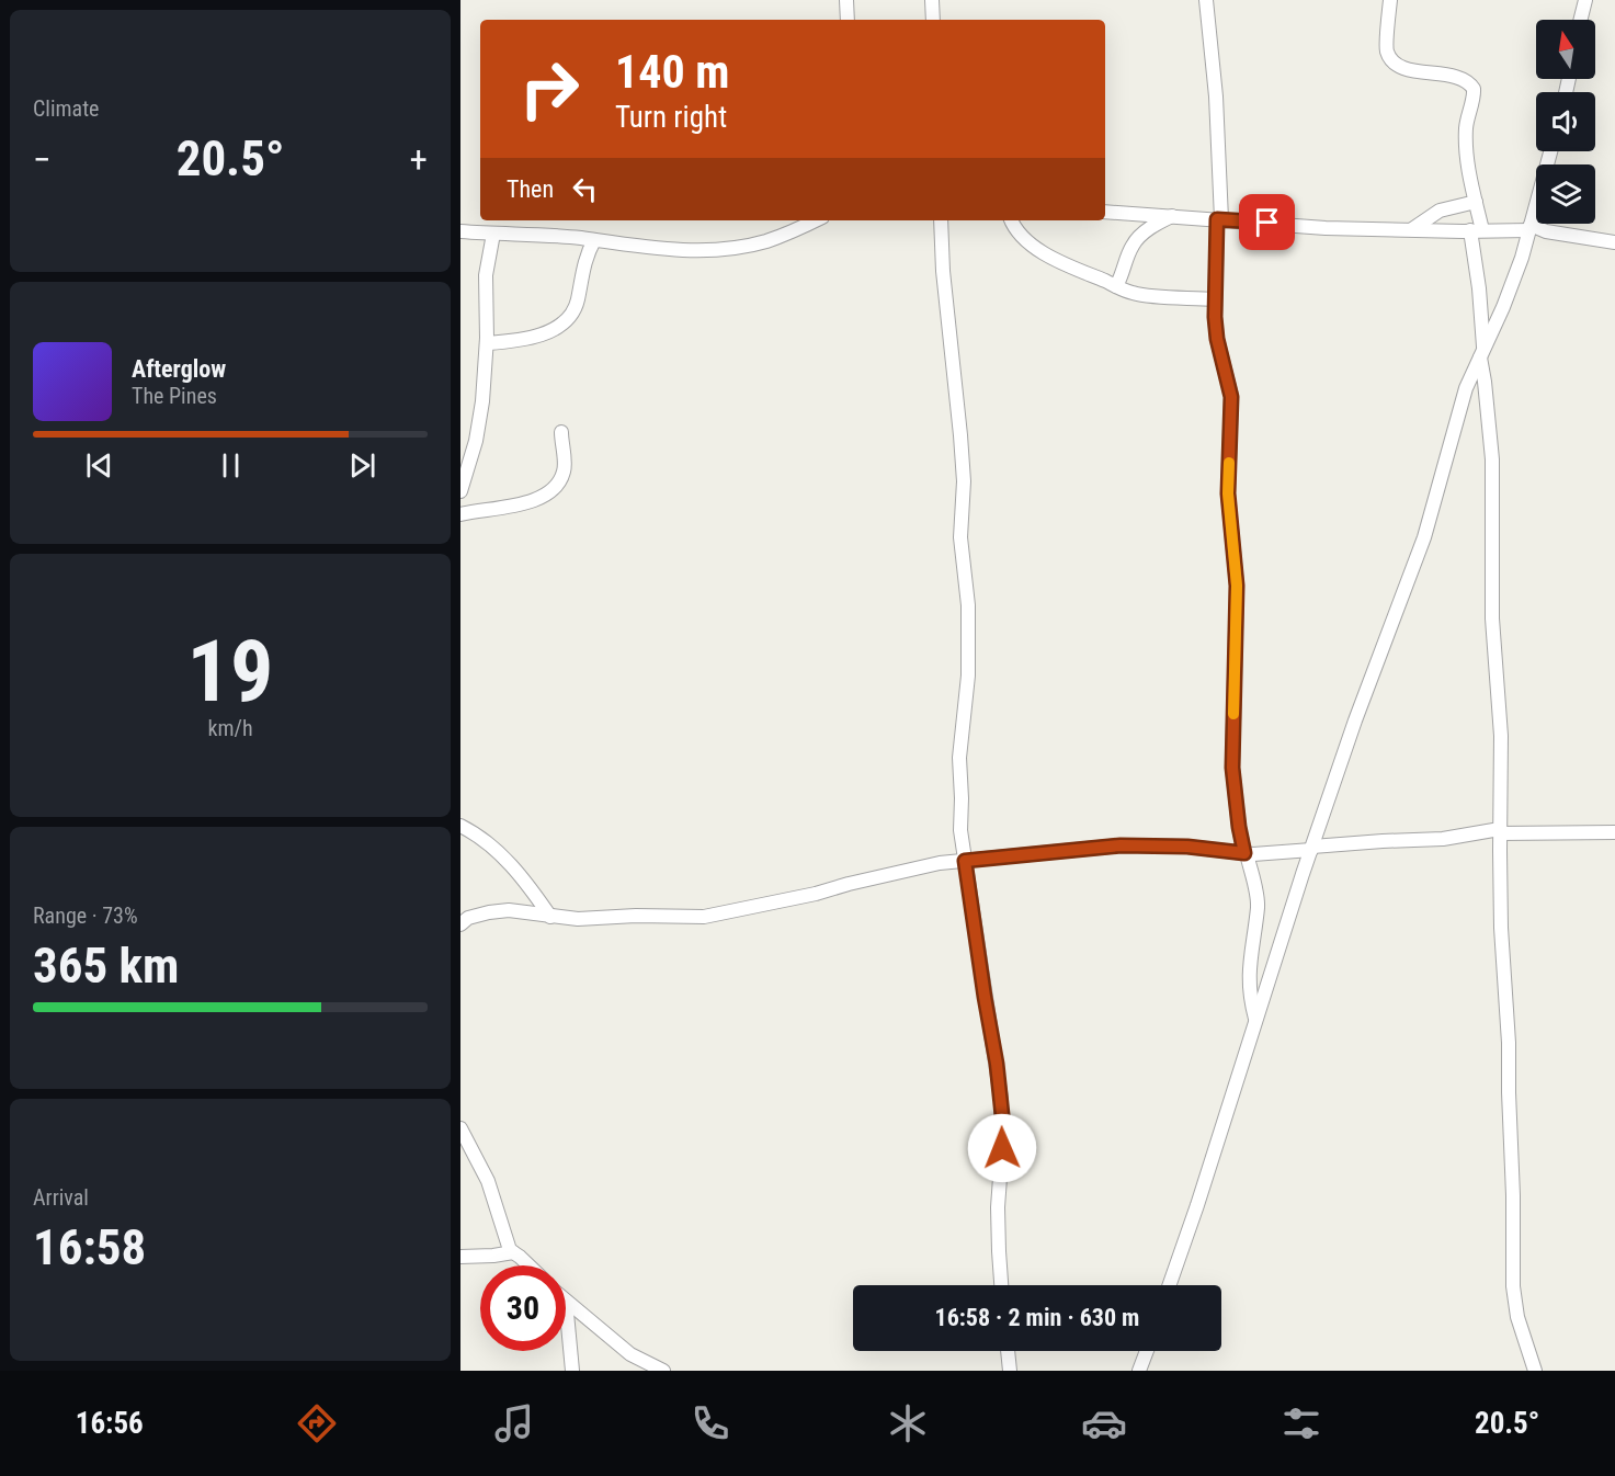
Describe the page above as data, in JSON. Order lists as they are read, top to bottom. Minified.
{"north":"top","page":{"tile":["Climate",["19","km/h"],["Range · 73%","365 km"],["Arrival","16:58"]],"turn":["140 m","Turn right"],"heat":["−","20.5°","+"],"then":"Then","song":["Afterglow","The Pines"],"limit":"30","trip":"16:58 · 2 min · 630 m","tabs":["16:56","20.5°"]}}
